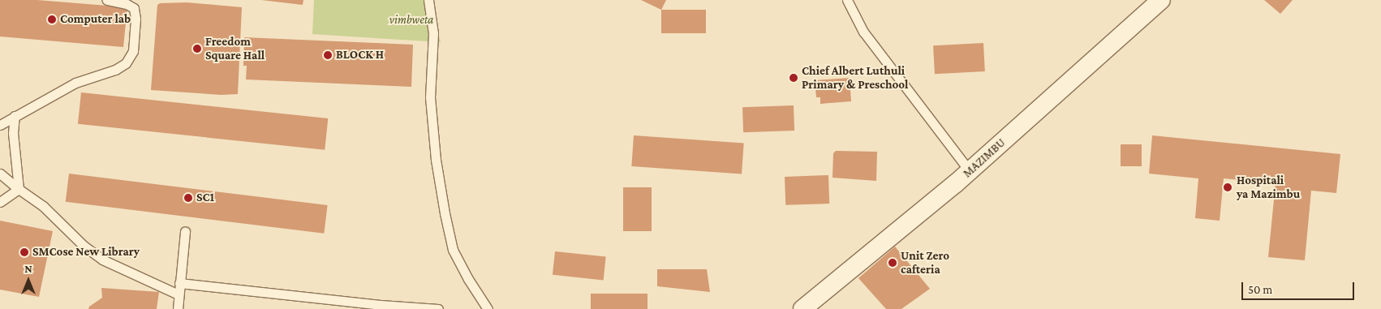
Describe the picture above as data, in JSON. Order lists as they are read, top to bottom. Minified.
{"streets":{"street":["MAZIMBU"]},"parks":["vimbweta"],"places":["Computer lab","Freedom Square Hall","BLOCK H","Chief Albert Luthuli Primary & Preschool","Hospitali ya Mazimbu","SC1","SMCose New Library","Unit Zero cafteria"],"scale_bar":"50 m","north":"top"}
